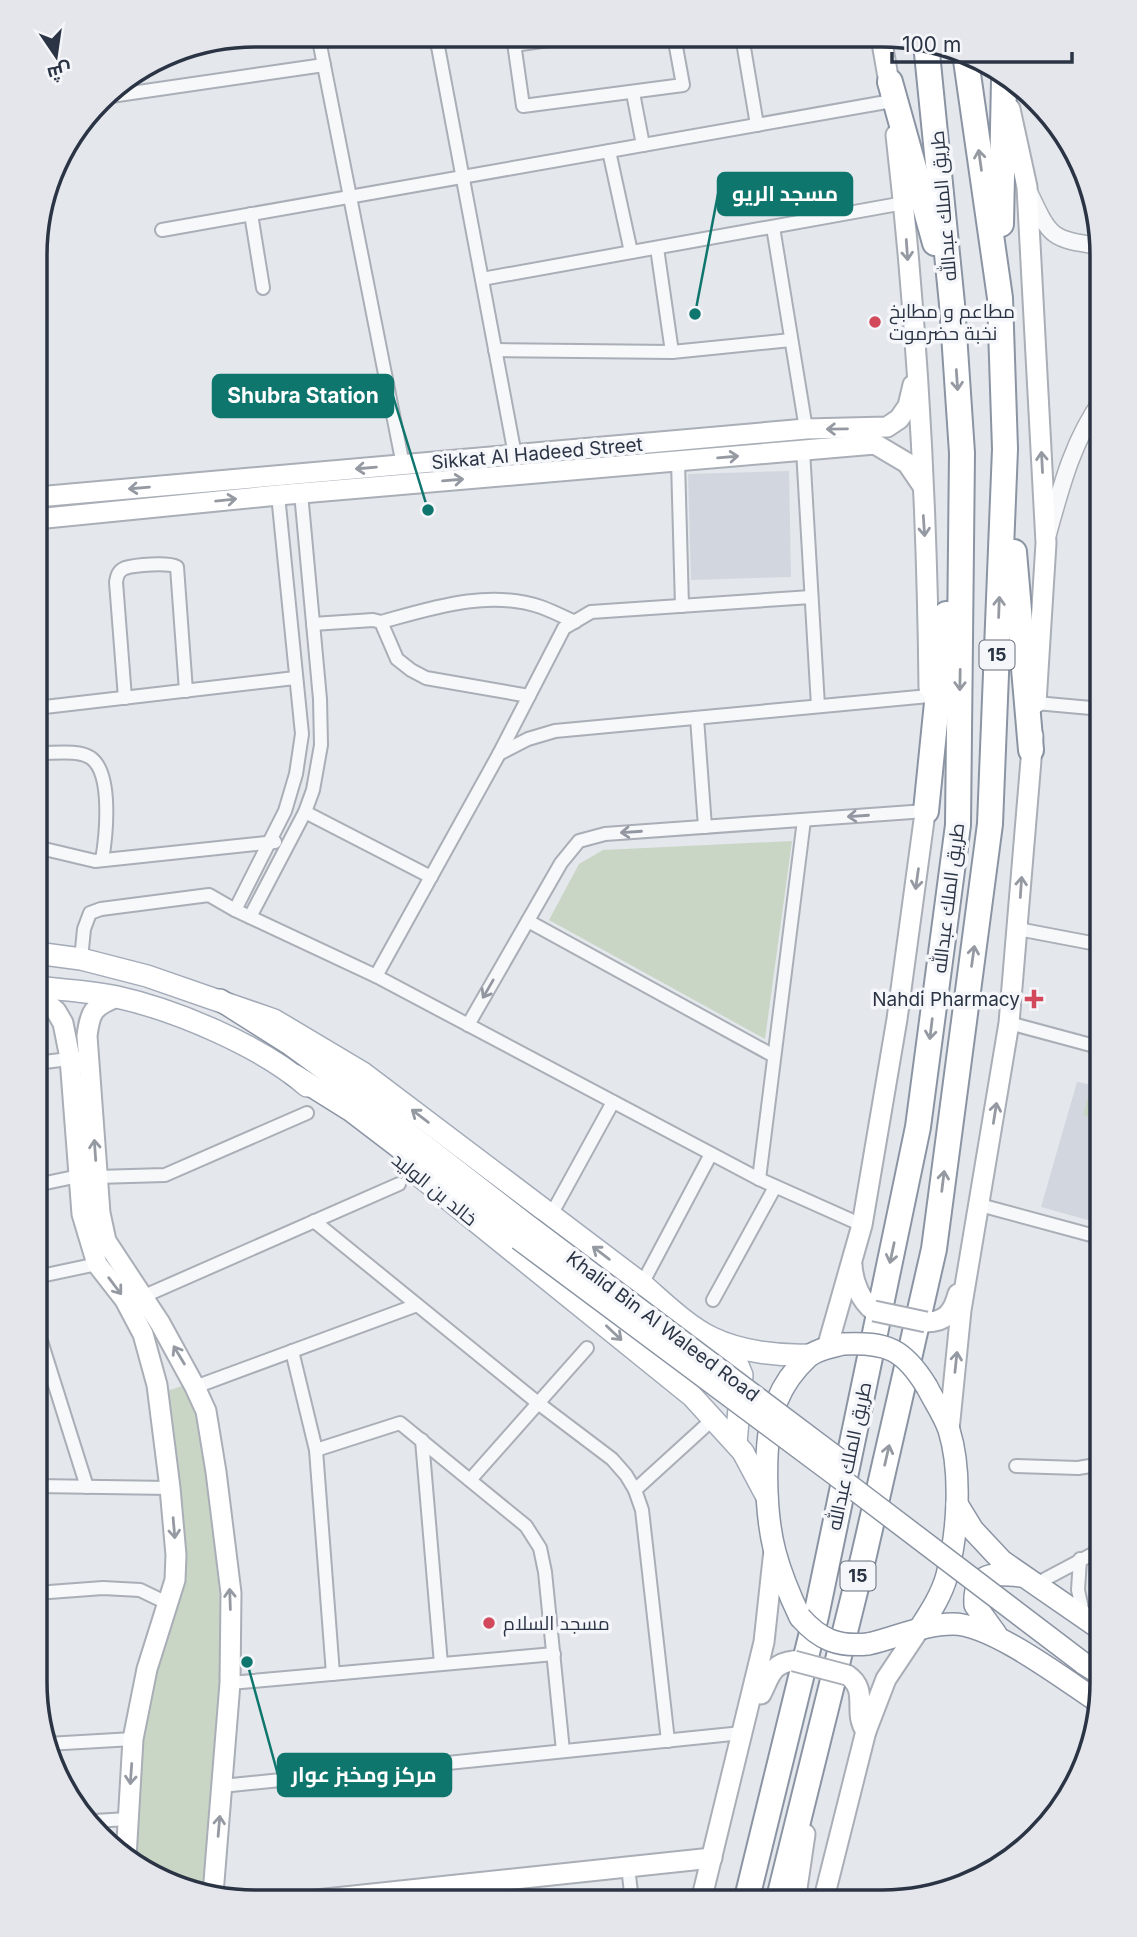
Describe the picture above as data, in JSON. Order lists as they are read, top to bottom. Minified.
{"streets":{"highway":["طريق الملك عبدالله","15"],"main road":["Sikkat Al Hadeed Street","خالد بن الوليد","Khalid Bin Al Waleed Road"]},"crossings":[["خالد بن الوليد","Khalid Bin Al Waleed Road"]],"places":{"other":["مسجد الريو","مطاعم و مطابخ نخبة حضرموت","Shubra Station","مسجد السلام","مركز ومخبز عوار"],"health":["Nahdi Pharmacy"]},"scale_bar":"100 m","north":"bottom"}
